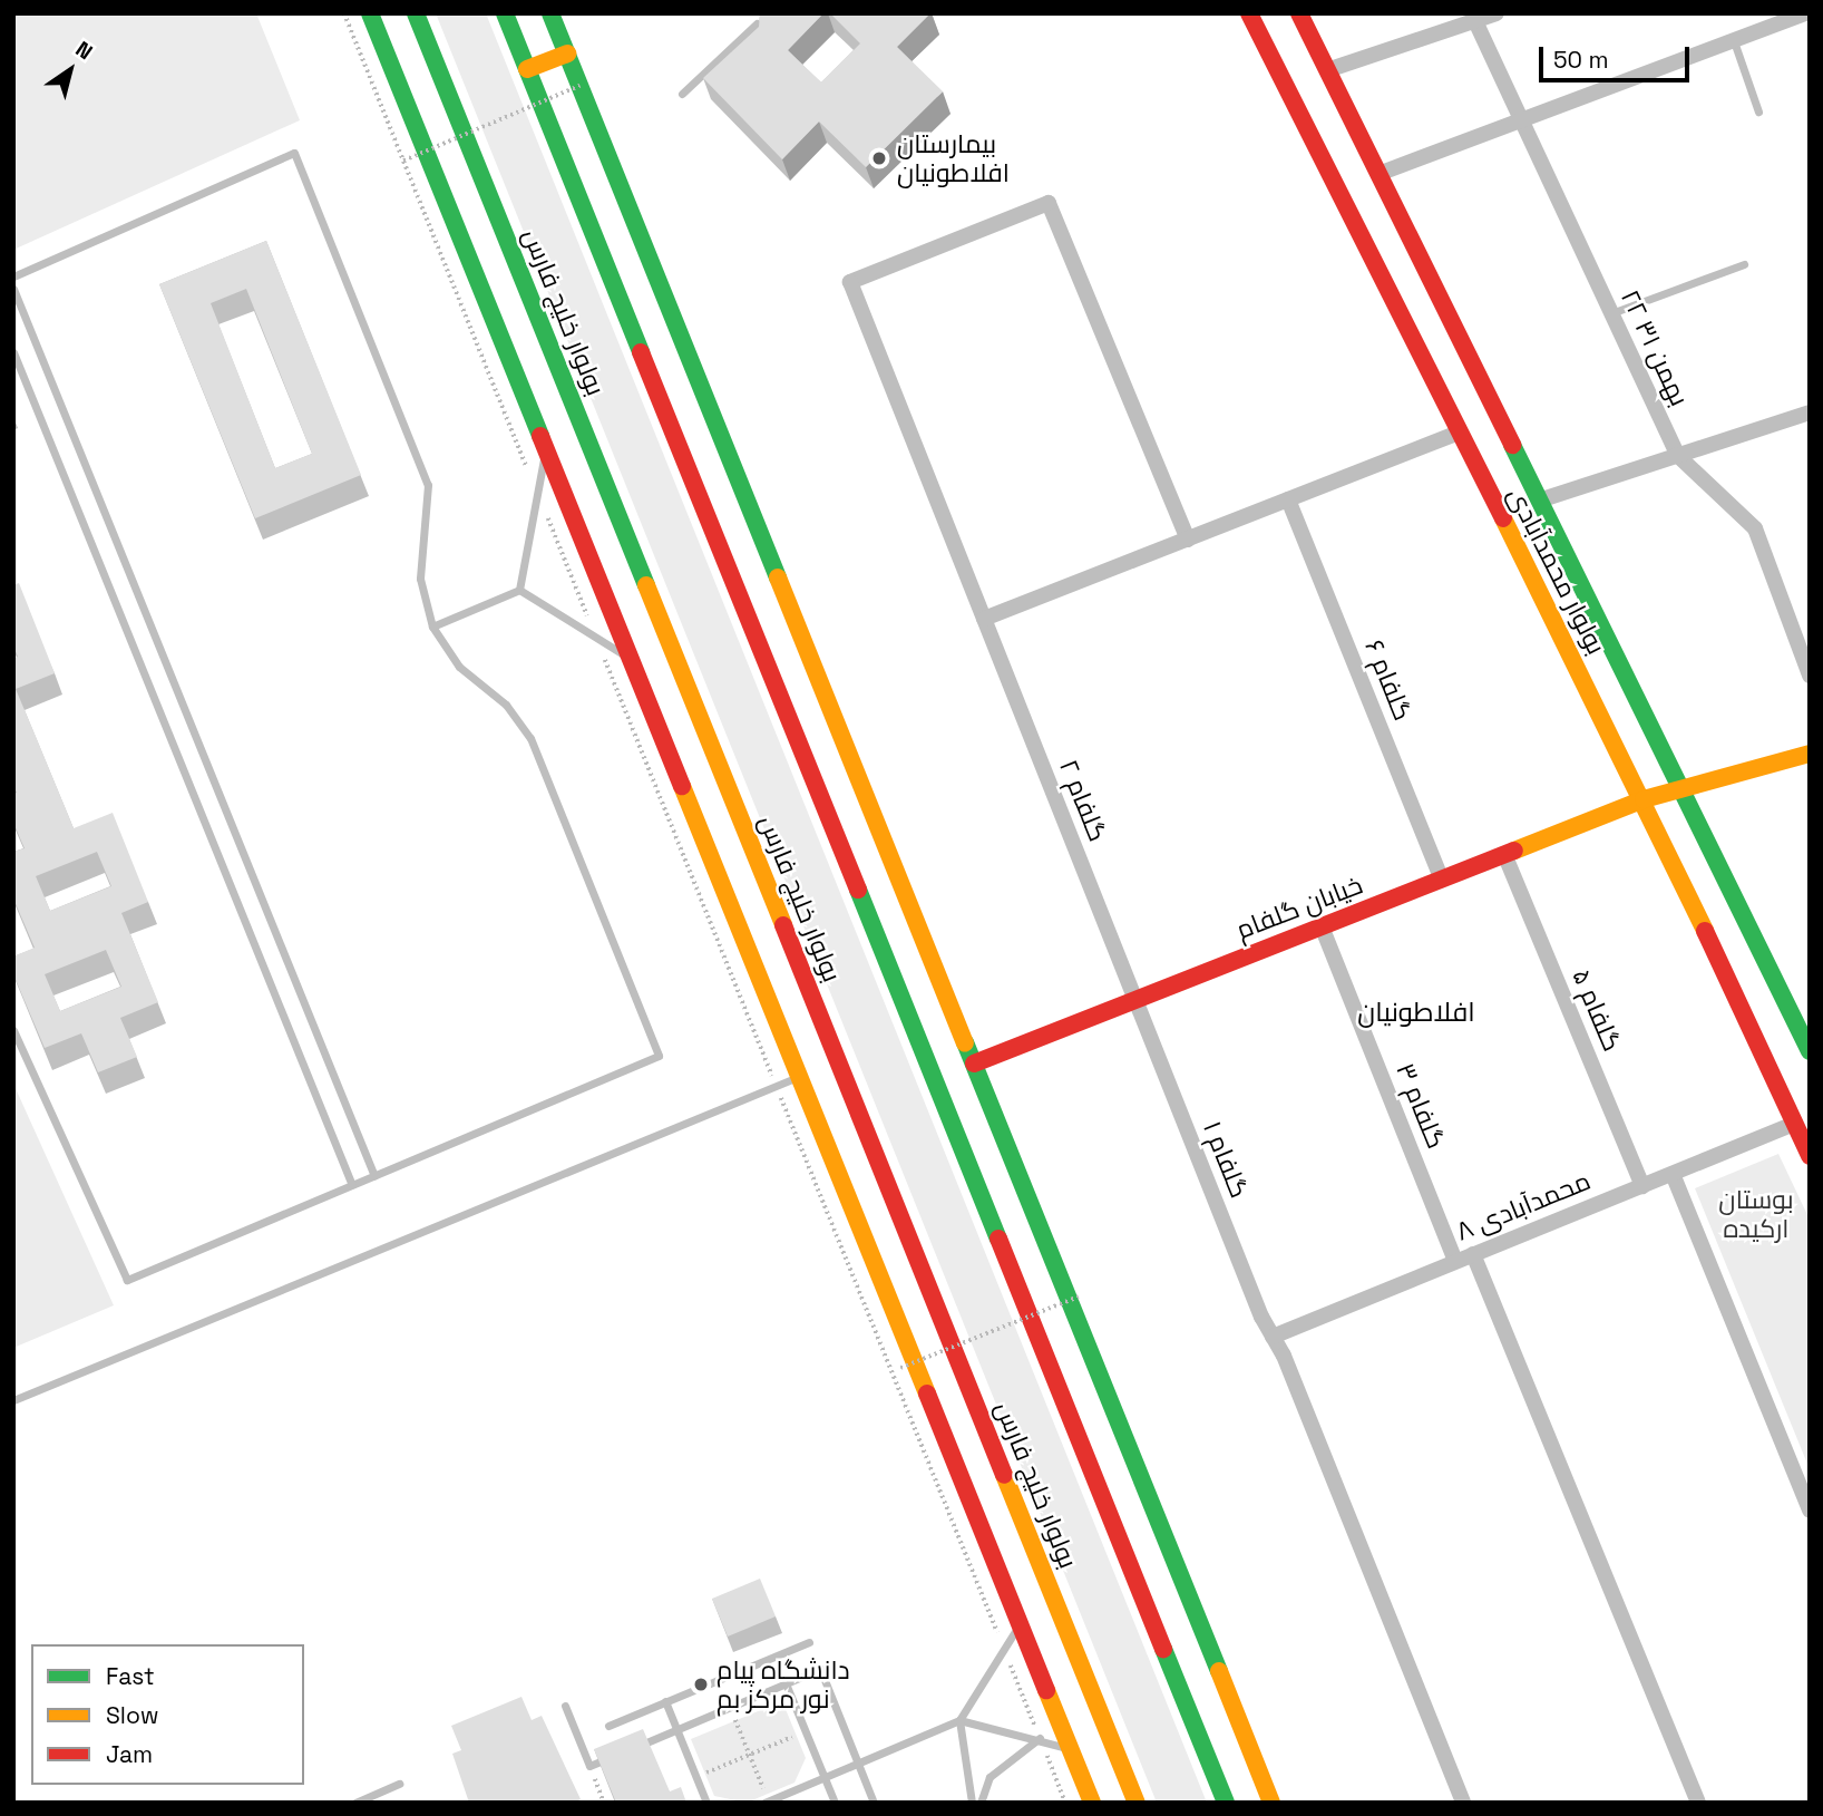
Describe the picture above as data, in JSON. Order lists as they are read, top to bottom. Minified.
{"streets":{"main road":["بولوار خلیج فارس","بولوار محمدآبادی","خیابان گلفام"],"street":["۲۲ بهمن ۳۱","گلفام ۶","گلفام ۲","گلفام ۵","گلفام ۳","گلفام ۱","محمدآبادی ۸"]},"crossings":[["بولوار محمدآبادی","خیابان گلفام"],["بولوار محمدآبادی","محمدآبادی ۸"],["گلفام ۶","خیابان گلفام"],["گلفام ۲","خیابان گلفام"],["گلفام ۲","گلفام ۱"],["خیابان گلفام","گلفام ۵"],["خیابان گلفام","گلفام ۳"],["خیابان گلفام","گلفام ۱"],["گلفام ۵","محمدآبادی ۸"],["گلفام ۳","محمدآبادی ۸"],["گلفام ۱","محمدآبادی ۸"]],"districts":["افلاطونیان"],"parks":["بوستان ارکیده"],"places":["بیمارستان افلاطونیان","دانشگاه پیام نور مرکز بم"],"legend":["Fast","Slow","Jam"],"scale_bar":"50 m","north":"top right"}
